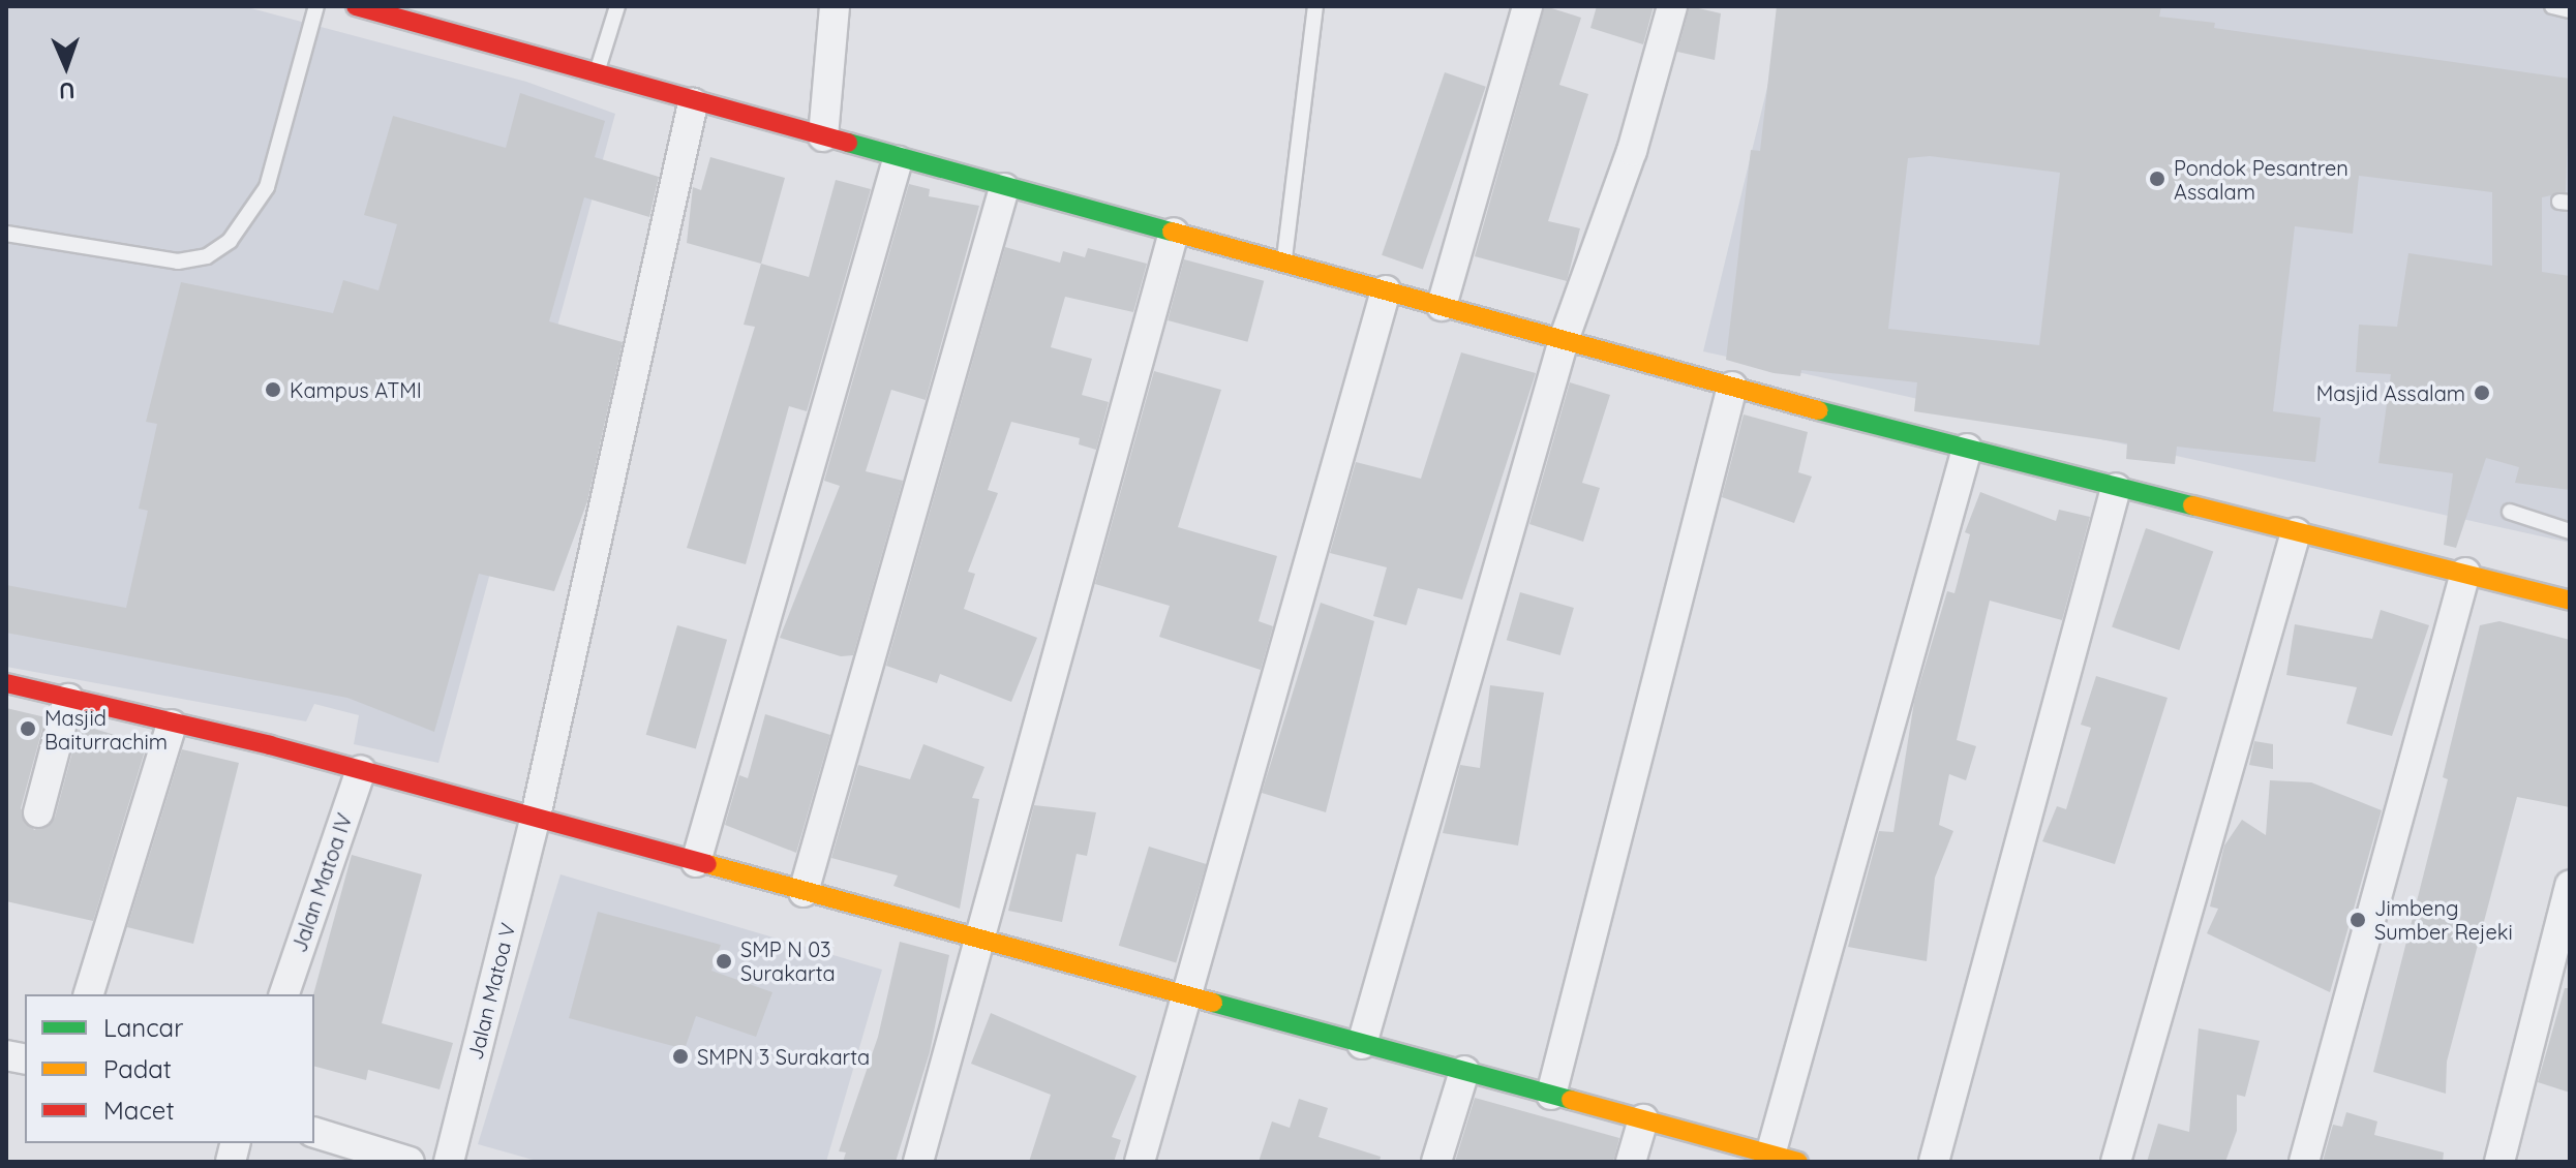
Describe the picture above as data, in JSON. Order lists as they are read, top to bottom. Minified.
{"streets":{"street":["Jalan Matoa IV","Jalan Matoa V"]},"places":["Pondok Pesantren Assalam","Kampus ATMI","Masjid Assalam","Masjid Baiturrachim","Jimbeng Sumber Rejeki","SMP N 03 Surakarta","SMPN 3 Surakarta"],"legend":["Lancar","Padat","Macet"],"north":"bottom"}
